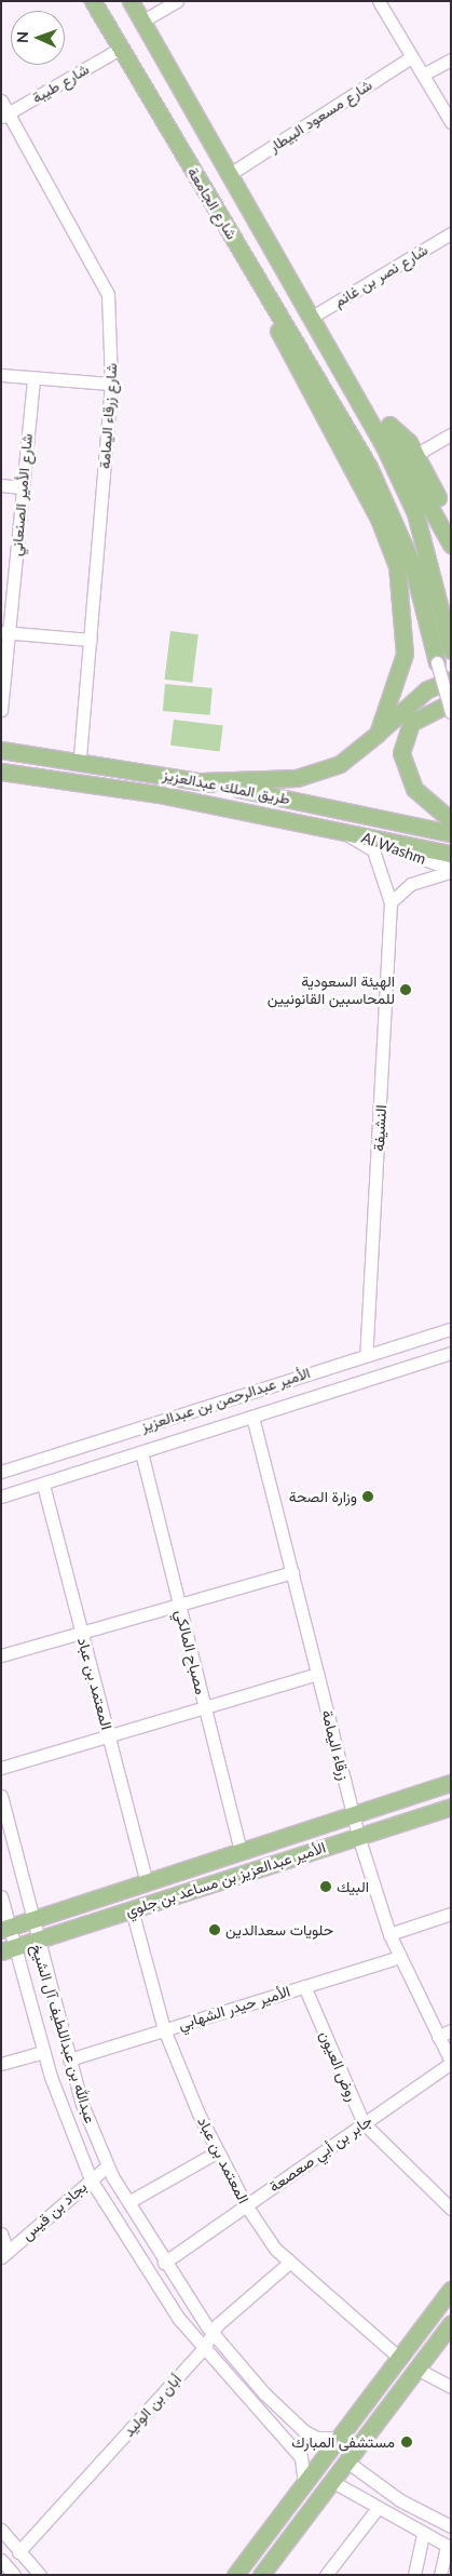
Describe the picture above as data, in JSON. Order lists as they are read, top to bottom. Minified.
{"streets":{"main road":["شارع الجامعة","طريق الملك عبدالعزيز","الأمير عبدالعزيز بن مساعد بن جلوي"],"street":["شارع طيبة","شارع مسعود البيطار","شارع نصر بن غانم","شارع زرقاء اليمامة","شارع الأمير الصنعاني","Al Washm","النشيفة","الأمير عبدالرحمن بن عبدالعزيز","مصباح المالكي","المعتمد بن عباد","زرقاء اليمامة","الأمير حيدر الشهابي","عبدالله بن عبداللطيف آل الشيخ","روض العيون","جابر بن أبي صعصعة","بجاد بن قيس","أبان بن الوليد"]},"crossings":[["شارع طيبة","شارع الجامعة"],["شارع طيبة","شارع زرقاء اليمامة"],["شارع مسعود البيطار","شارع الجامعة"],["شارع الجامعة","شارع نصر بن غانم"],["شارع زرقاء اليمامة","طريق الملك عبدالعزيز"],["طريق الملك عبدالعزيز","Al Washm"],["النشيفة","الأمير عبدالرحمن بن عبدالعزيز"],["الأمير عبدالرحمن بن عبدالعزيز","مصباح المالكي"],["الأمير عبدالرحمن بن عبدالعزيز","المعتمد بن عباد"],["الأمير عبدالرحمن بن عبدالعزيز","زرقاء اليمامة"],["مصباح المالكي","الأمير عبدالعزيز بن مساعد بن جلوي"],["المعتمد بن عباد","الأمير عبدالعزيز بن مساعد بن جلوي"],["المعتمد بن عباد","الأمير حيدر الشهابي"],["المعتمد بن عباد","جابر بن أبي صعصعة"],["المعتمد بن عباد","أبان بن الوليد"],["زرقاء اليمامة","الأمير عبدالعزيز بن مساعد بن جلوي"],["زرقاء اليمامة","الأمير حيدر الشهابي"],["زرقاء اليمامة","جابر بن أبي صعصعة"],["الأمير عبدالعزيز بن مساعد بن جلوي","عبدالله بن عبداللطيف آل الشيخ"],["الأمير حيدر الشهابي","عبدالله بن عبداللطيف آل الشيخ"],["الأمير حيدر الشهابي","روض العيون"],["عبدالله بن عبداللطيف آل الشيخ","جابر بن أبي صعصعة"],["عبدالله بن عبداللطيف آل الشيخ","بجاد بن قيس"],["عبدالله بن عبداللطيف آل الشيخ","أبان بن الوليد"],["روض العيون","جابر بن أبي صعصعة"]],"places":["الهيئة السعودية للمحاسبين القانونيين","وزارة الصحة","البيك","حلويات سعدالدين","مستشفى المبارك"],"north":"left"}
